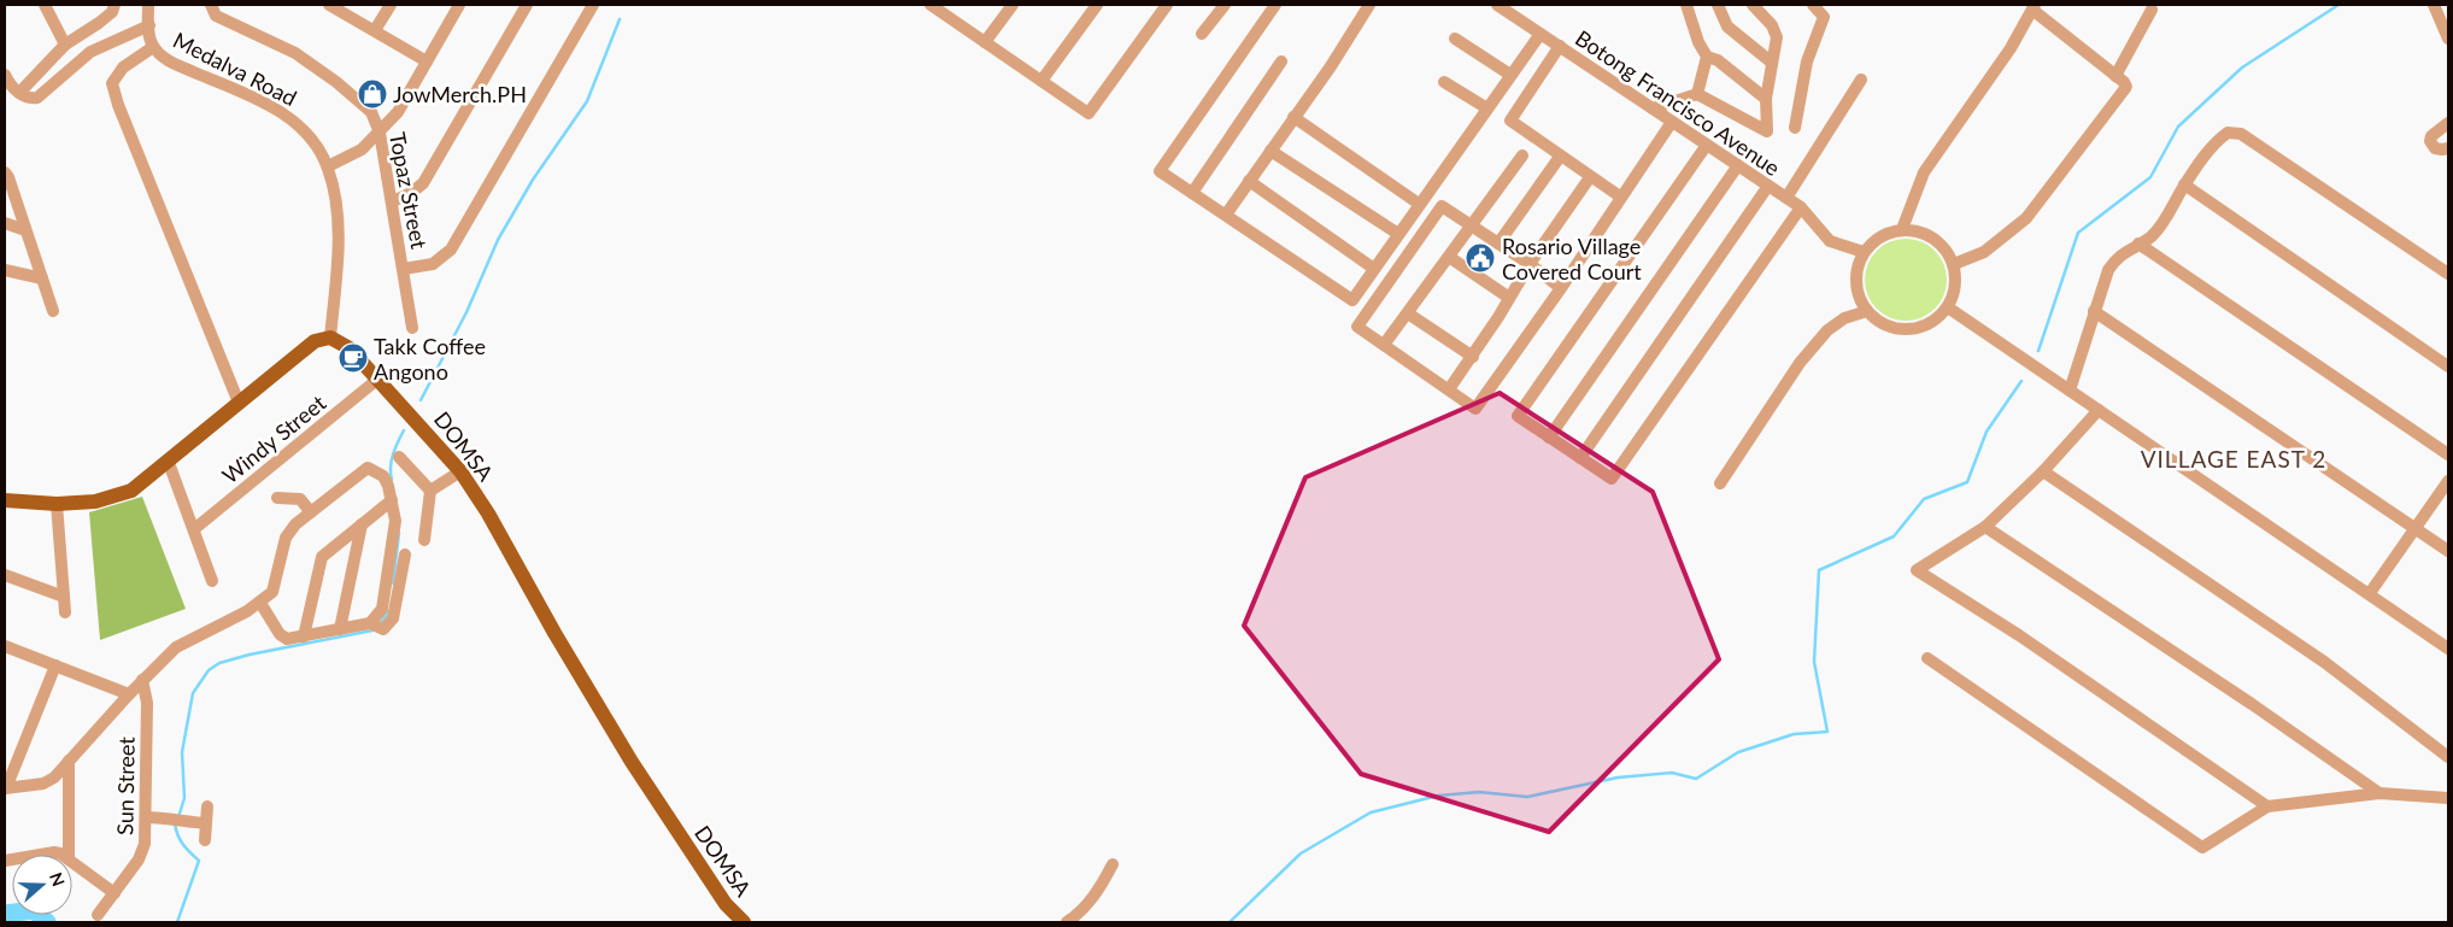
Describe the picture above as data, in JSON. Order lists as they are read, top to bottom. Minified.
{"streets":{"main road":["DOMSA"],"street":["Medalva Road","Botong Francisco Avenue","Topaz Street","Windy Street","Sun Street"]},"crossings":[["Medalva Road","DOMSA"],["Windy Street","DOMSA"]],"districts":["VILLAGE EAST 2"],"places":{"shop":["JowMerch.PH"],"public building":["Rosario Village Covered Court"],"cafe":["Takk Coffee Angono"]},"north":"right"}
